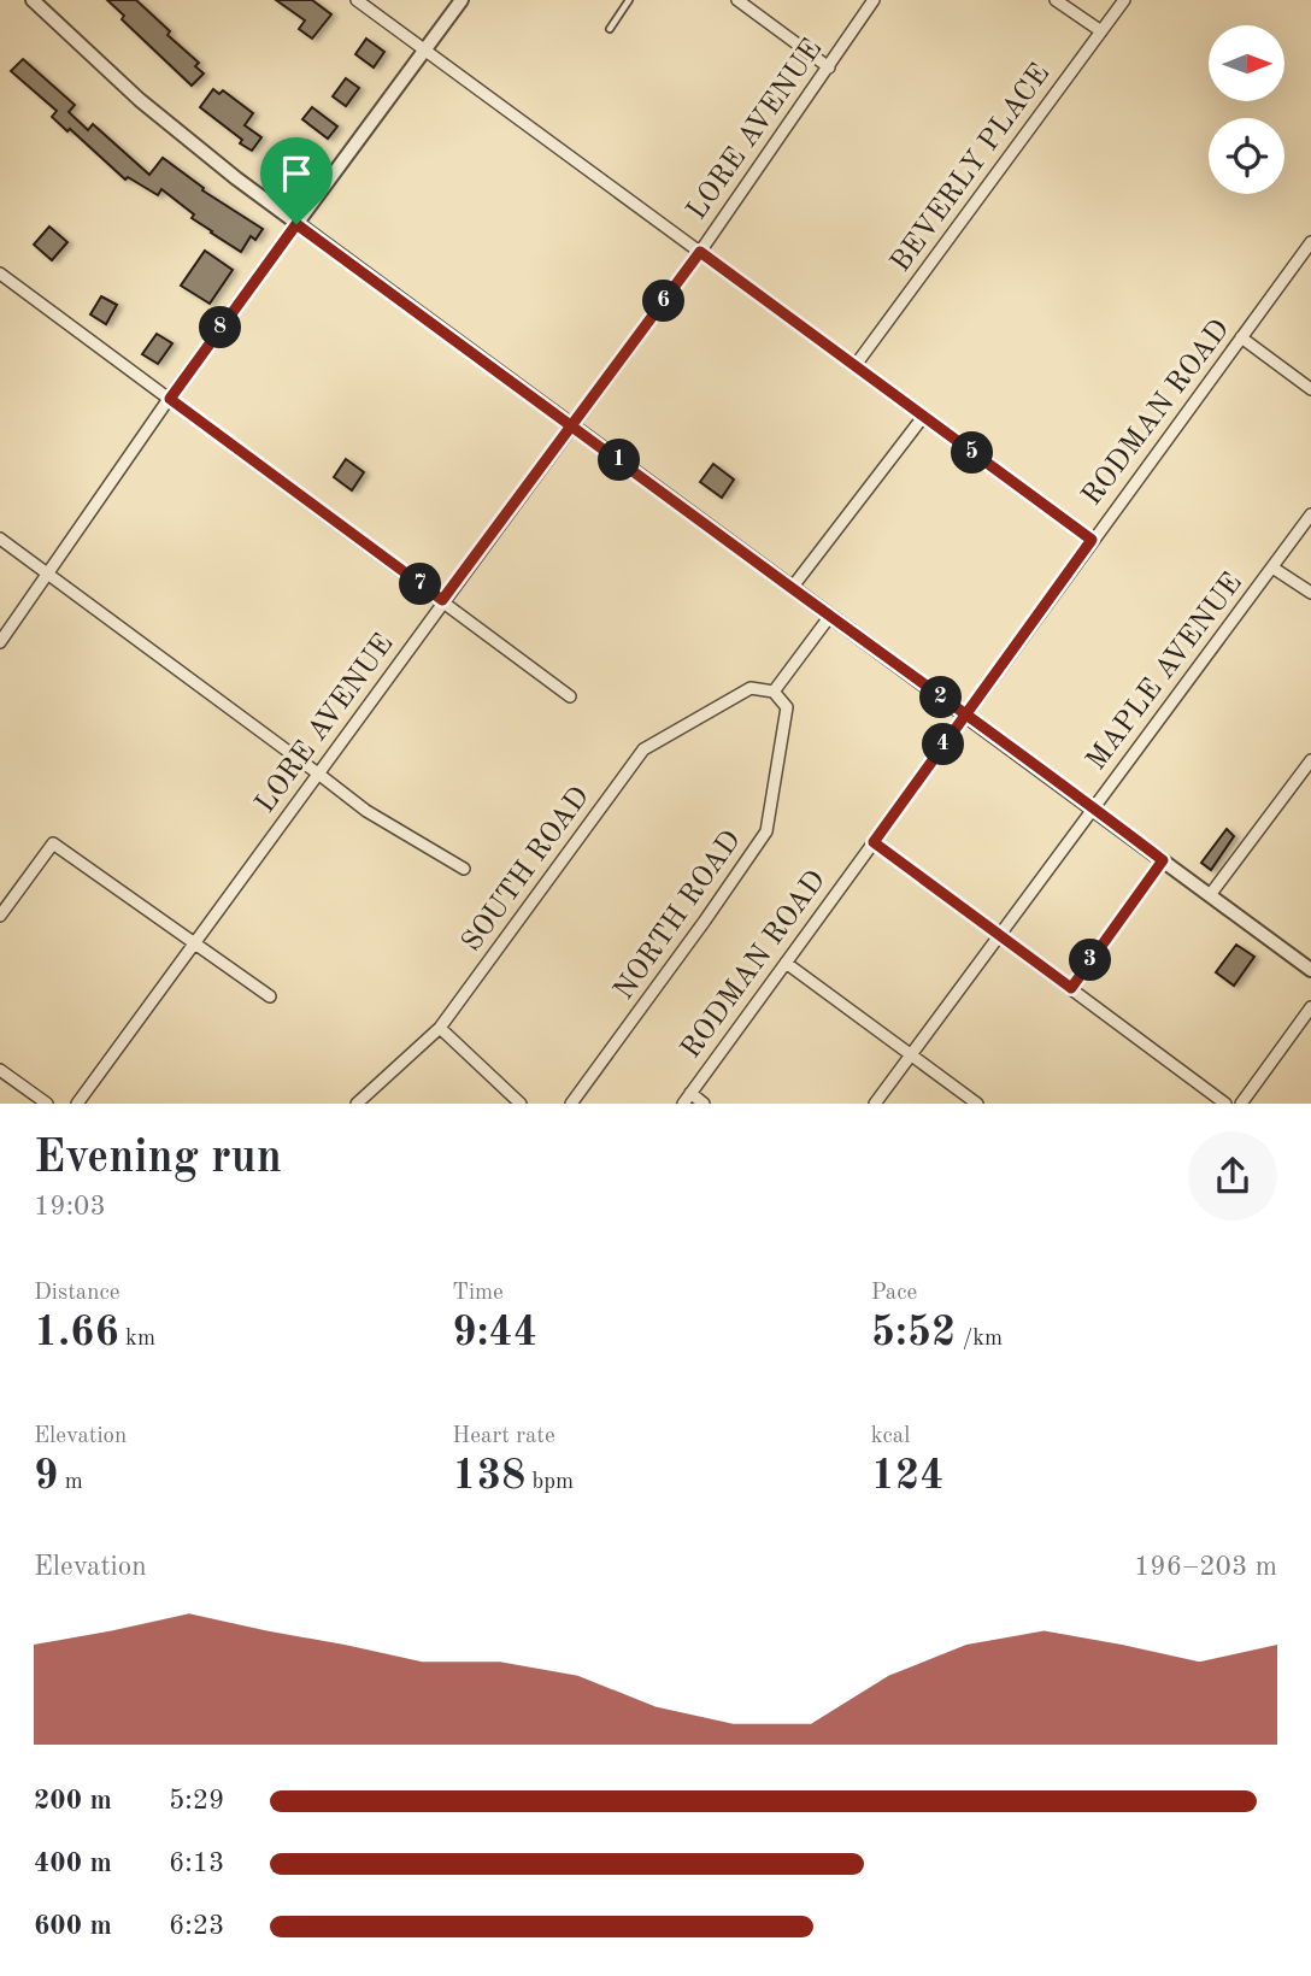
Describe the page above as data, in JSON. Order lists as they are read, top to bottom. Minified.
{"streets":{"street":["LORE AVENUE","BEVERLY PLACE","RODMAN ROAD","MAPLE AVENUE","SOUTH ROAD","NORTH ROAD"]},"crossings":[["SOUTH ROAD","NORTH ROAD"]],"north":"right","page":{"pins":["6","8","5","1","7","2","4","3"],"heading":["Evening run","19:03"],"stats":[["Distance","1.66 km"],["Time","9:44"],["Pace","5:52 /km"],["Elevation","9 m"],["Heart rate","138 bpm"],["kcal","124"]],"chart":["Elevation","196–203 m"],"list":[{"name":"200 m","note":"5:29"},{"name":"400 m","note":"6:13"},{"name":"600 m","note":"6:23"}]}}
